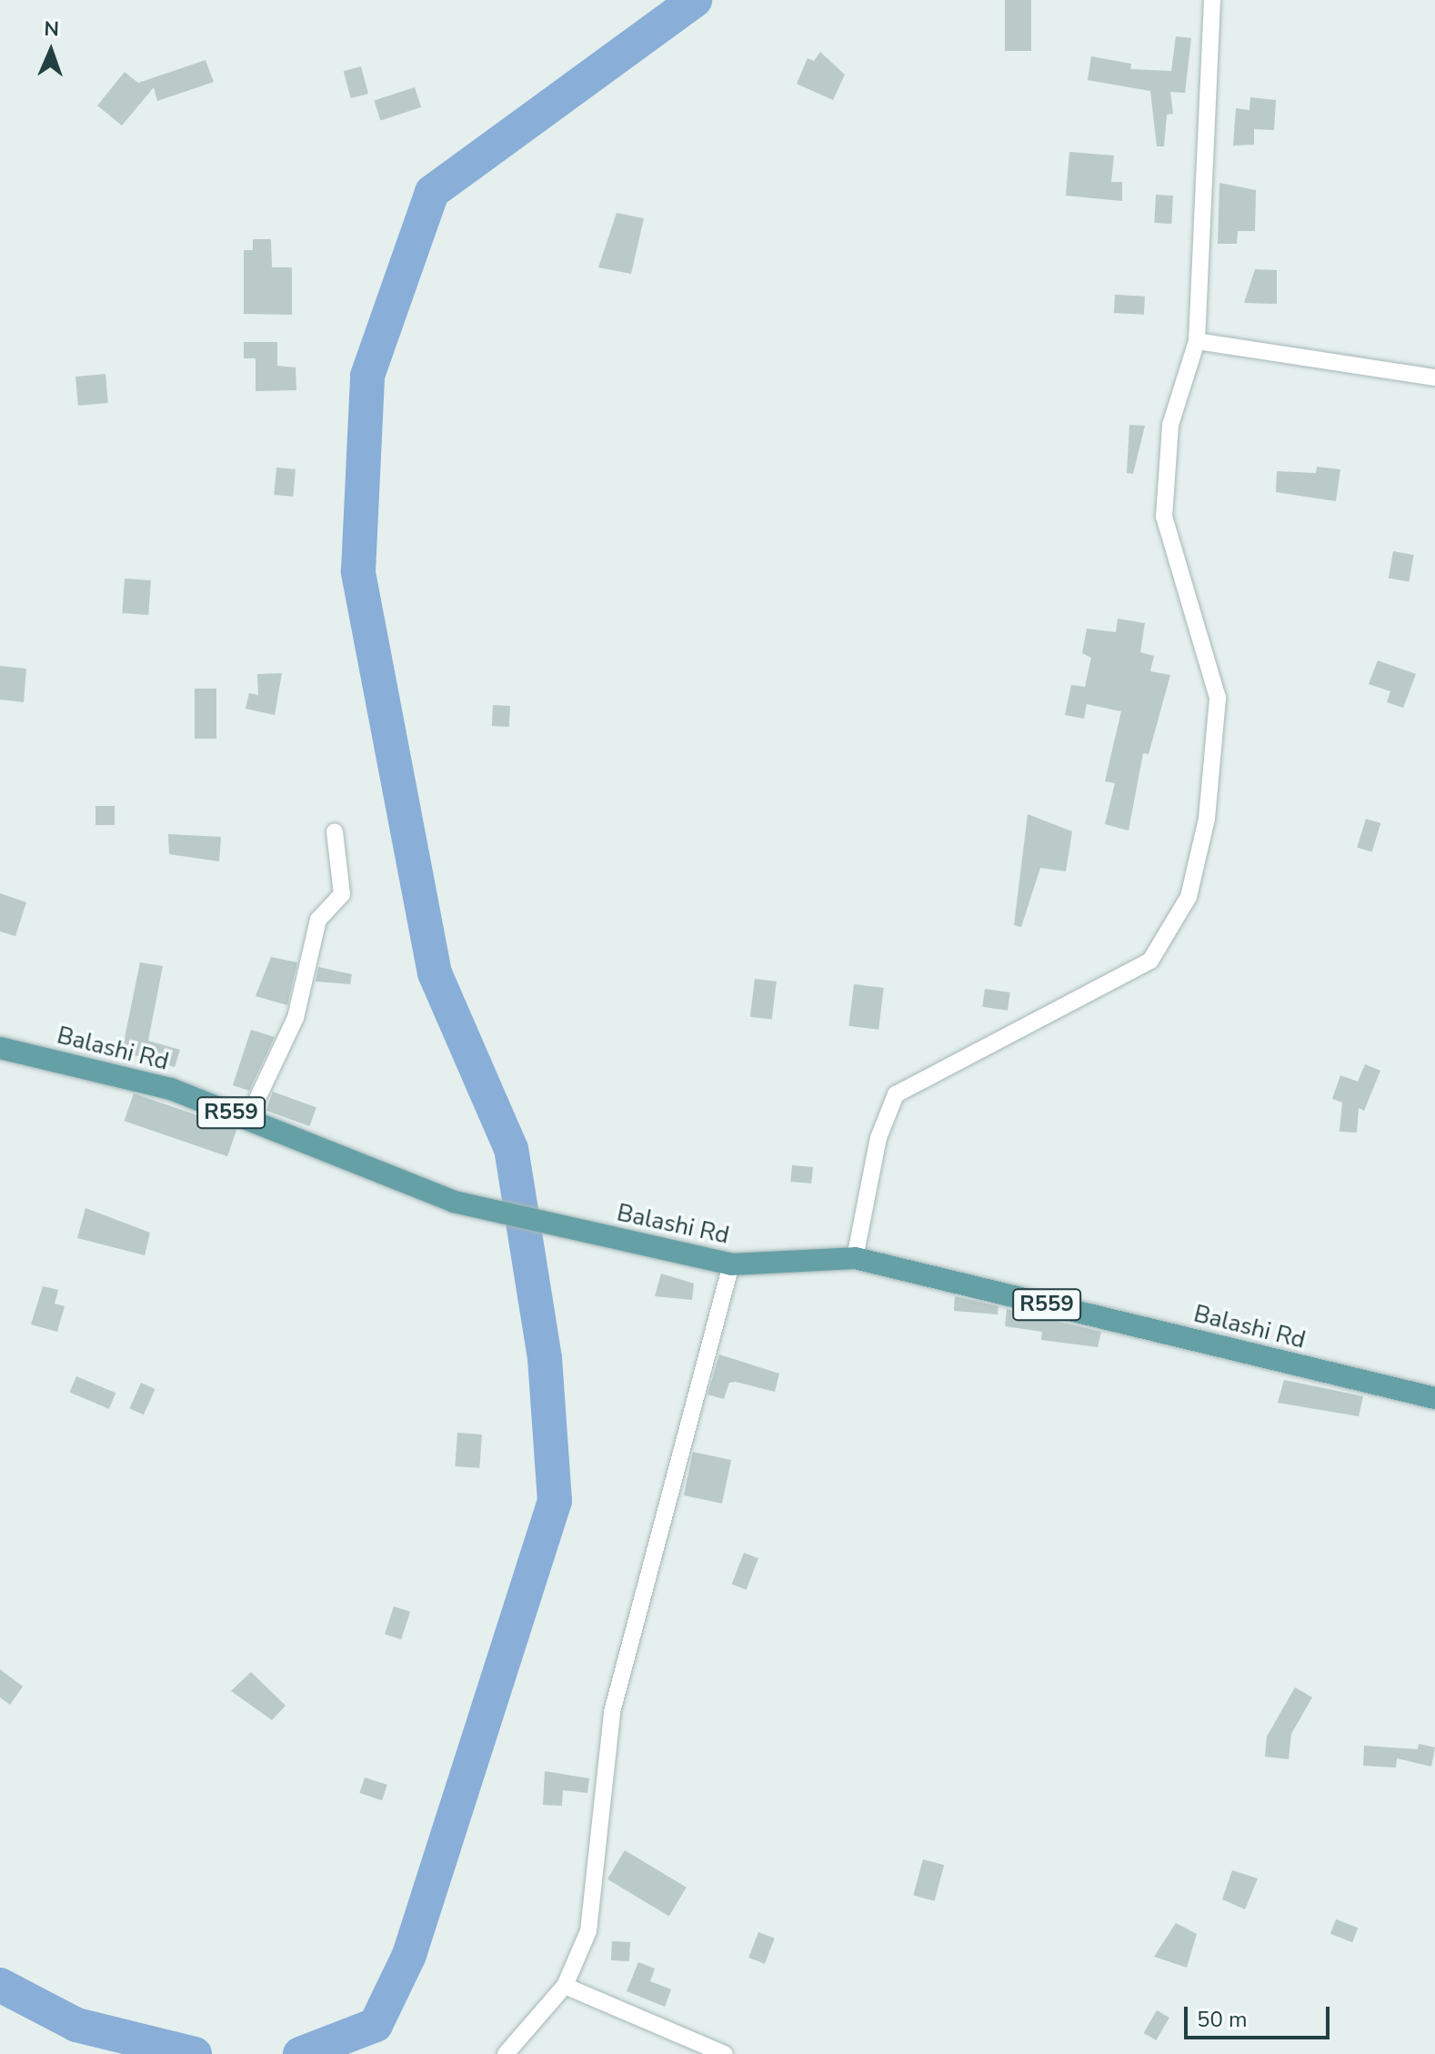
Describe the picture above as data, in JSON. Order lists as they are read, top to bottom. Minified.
{"streets":{"main road":["Balashi Rd","R559"]},"scale_bar":"50 m","north":"top"}
